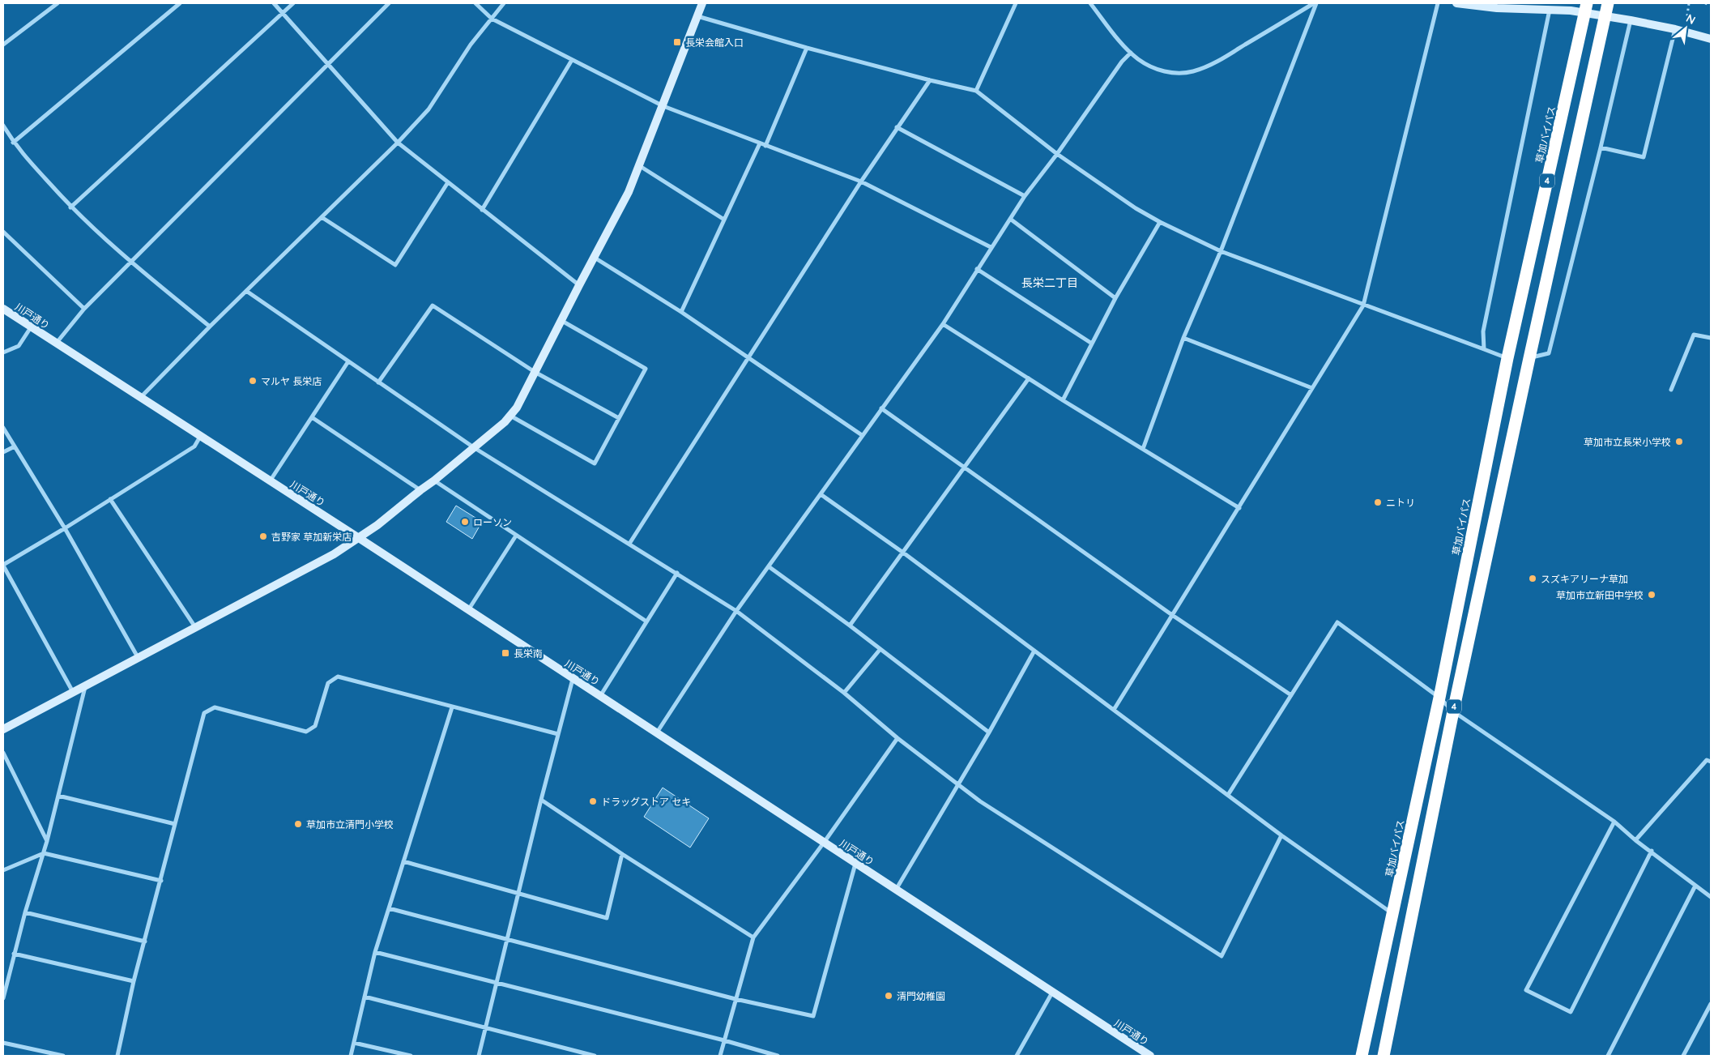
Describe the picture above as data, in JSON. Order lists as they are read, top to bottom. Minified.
{"streets":{"highway":["草加バイパス","4"],"street":["川戸通り"]},"districts":["長栄二丁目"],"places":{"transit":["長栄会館入口","長栄南"],"other":["マルヤ 長栄店","草加市立長栄小学校","ニトリ","ローソン","吉野家 草加新栄店","スズキアリーナ草加","草加市立新田中学校","ドラッグストア セキ","草加市立清門小学校","清門幼稚園"]},"north":"top right"}
